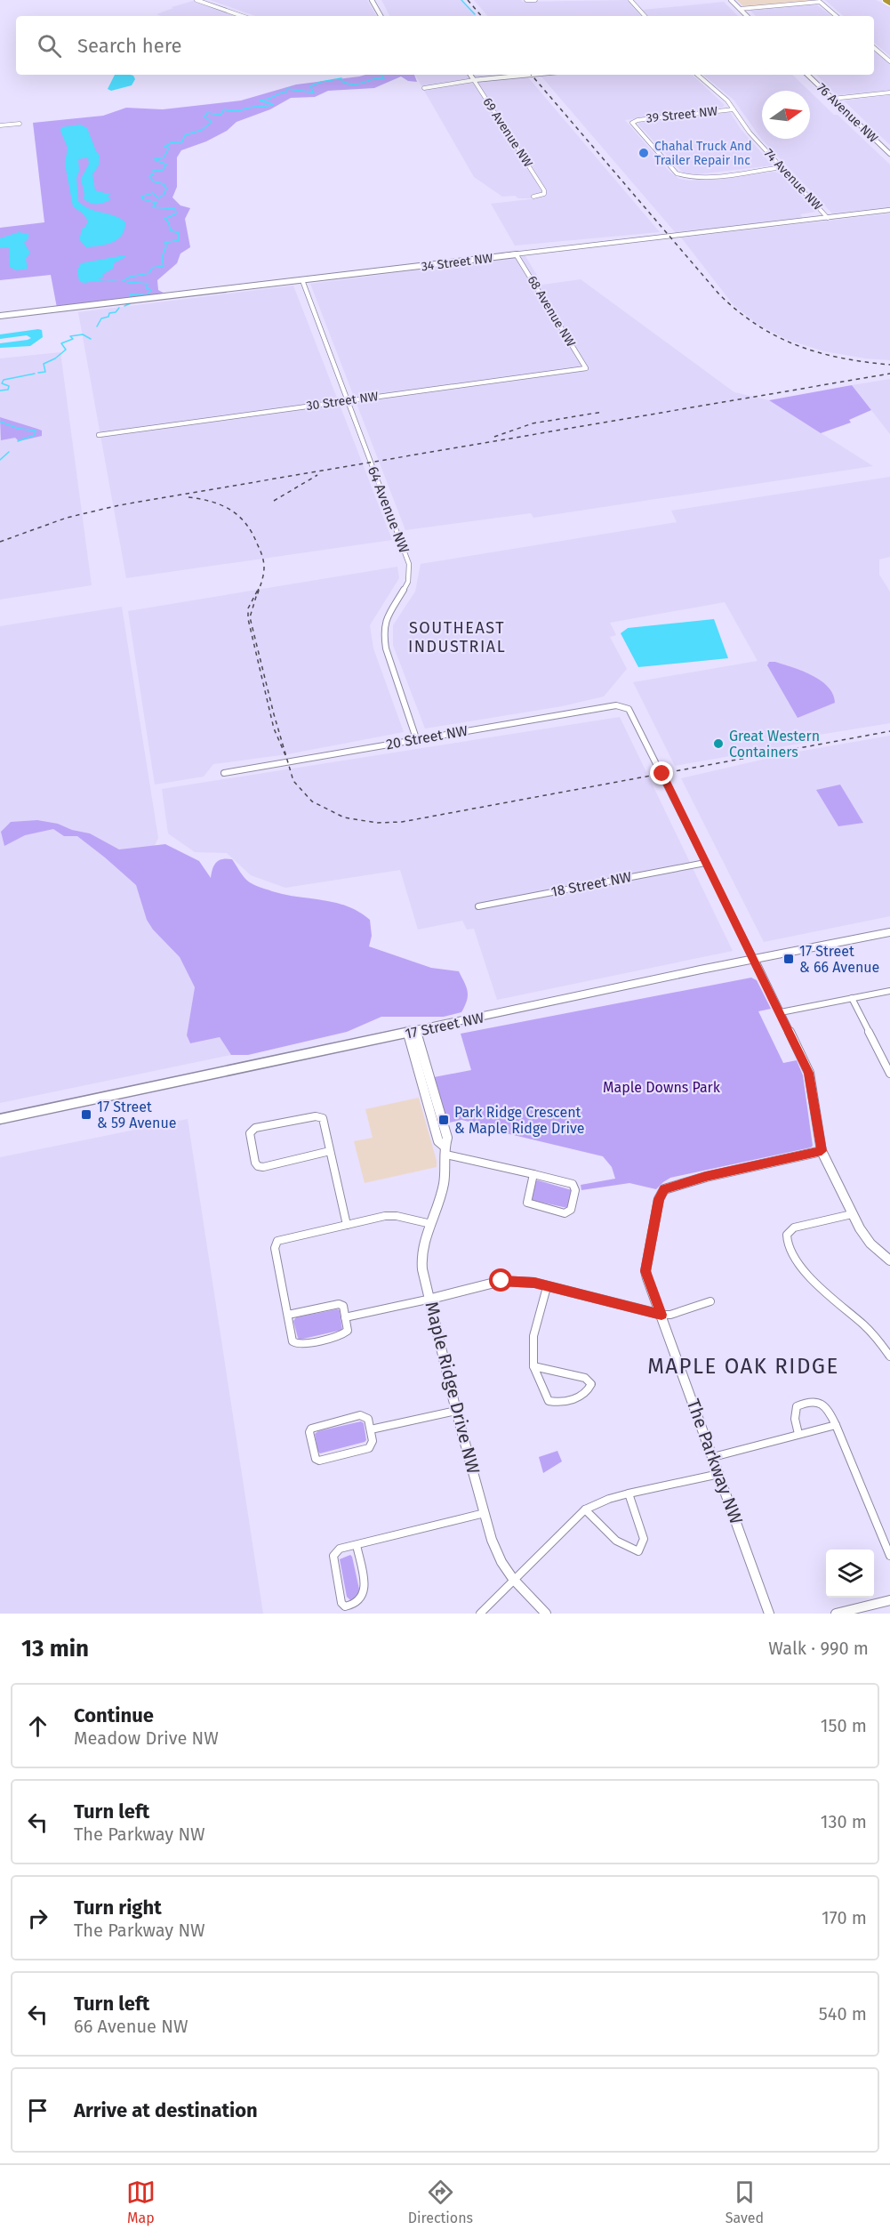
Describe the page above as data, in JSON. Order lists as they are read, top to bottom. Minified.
{"streets":{"main road":["34 Street NW","17 Street NW"],"street":["76 Avenue NW","39 Street NW","69 Avenue NW","74 Avenue NW","68 Avenue NW","30 Street NW","64 Avenue NW","20 Street NW","18 Street NW","Maple Ridge Drive NW","The Parkway NW"]},"crossings":[["39 Street NW","74 Avenue NW"],["74 Avenue NW","34 Street NW"],["34 Street NW","68 Avenue NW"],["34 Street NW","64 Avenue NW"],["68 Avenue NW","30 Street NW"],["30 Street NW","64 Avenue NW"],["64 Avenue NW","20 Street NW"],["20 Street NW","18 Street NW"]],"districts":["SOUTHEAST INDUSTRIAL","MAPLE OAK RIDGE"],"parks":["Maple Downs Park"],"places":{"other":["Chahal Truck And Trailer Repair Inc","Great Western Containers"],"transit":["17 Street & 66 Avenue","17 Street & 59 Avenue","Park Ridge Crescent & Maple Ridge Drive"]},"north":"right","page":{"search":"Search here","heading":["13 min","Walk · 990 m"],"list":[["Continue","Meadow Drive NW","150 m"],["Turn left","The Parkway NW","130 m"],["Turn right","The Parkway NW","170 m"],["Turn left","66 Avenue NW","540 m"],"Arrive at destination"],"nav":["Map","Directions","Saved"]}}
